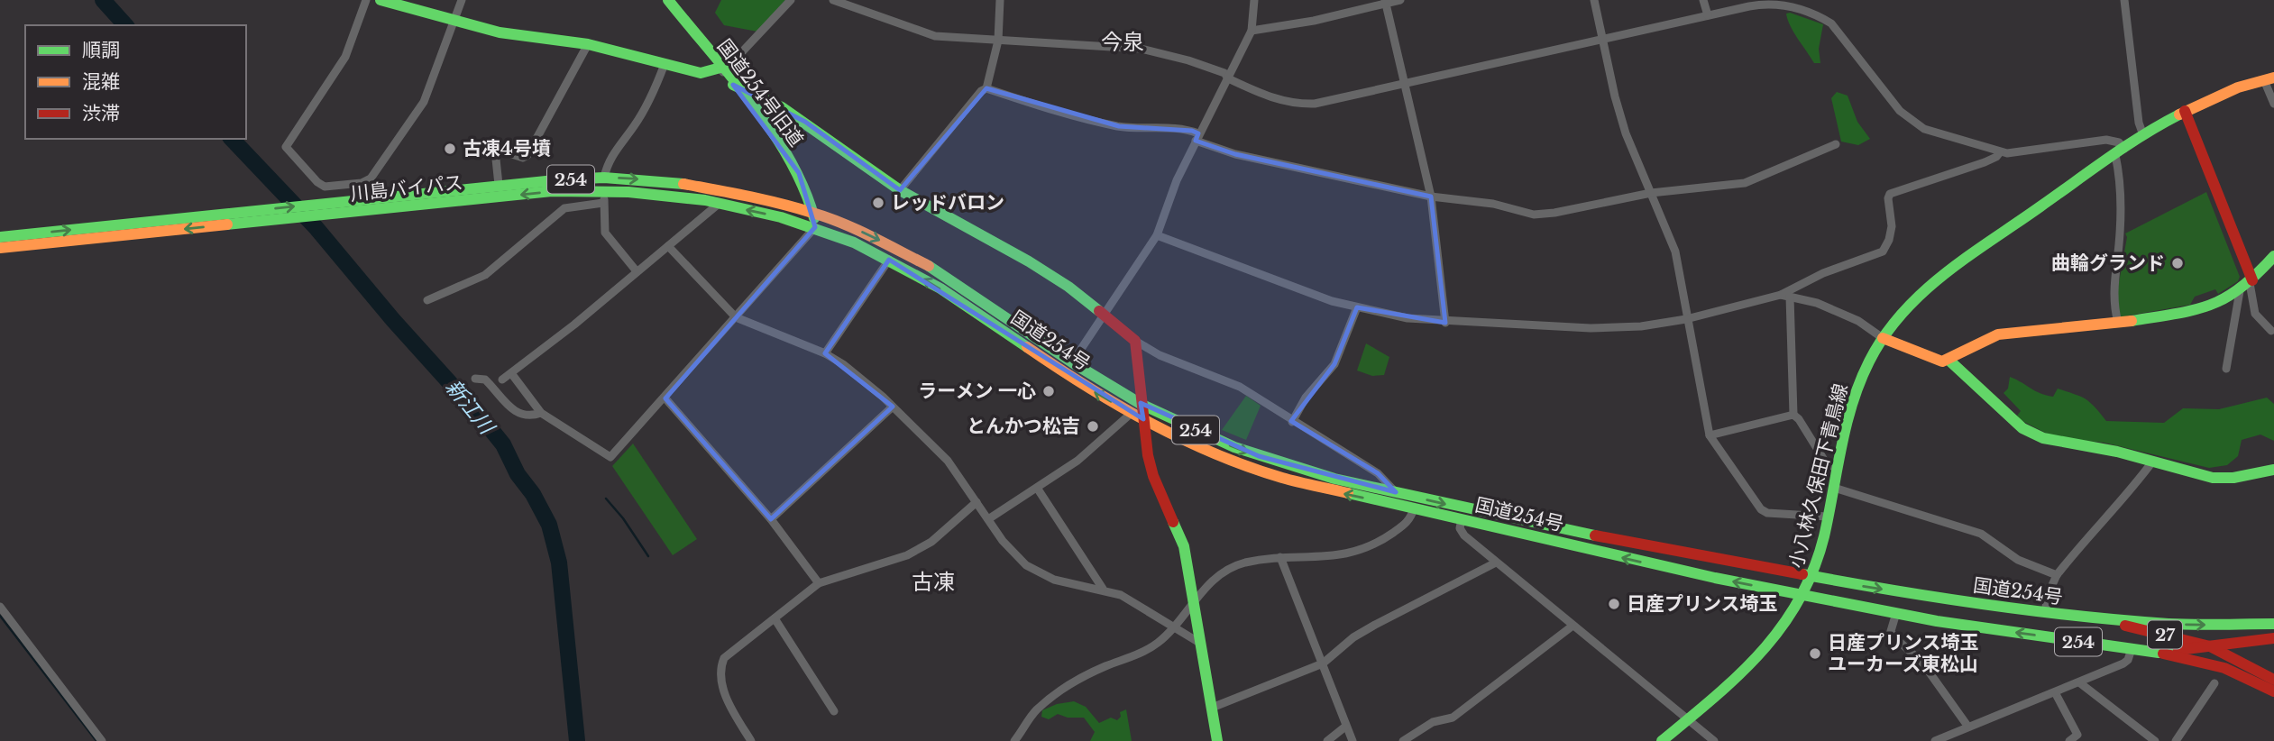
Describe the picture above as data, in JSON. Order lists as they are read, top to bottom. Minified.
{"streets":{"main road":["国道254号旧道","254","川島バイパス","国道254号","小八林久保田下青鳥線","27"]},"crossings":[["国道254号旧道","川島バイパス"],["国道254号旧道","国道254号"],["川島バイパス","国道254号"],["国道254号","小八林久保田下青鳥線"],["国道254号","27"]],"districts":["今泉","古凍"],"water":["新江川"],"places":["古凍4号墳","レッドバロン","曲輪グランド","ラーメン 一心","とんかつ松吉","日産プリンス埼玉","日産プリンス埼玉 ユーカーズ東松山"],"legend":["順調","混雑","渋滞"]}
